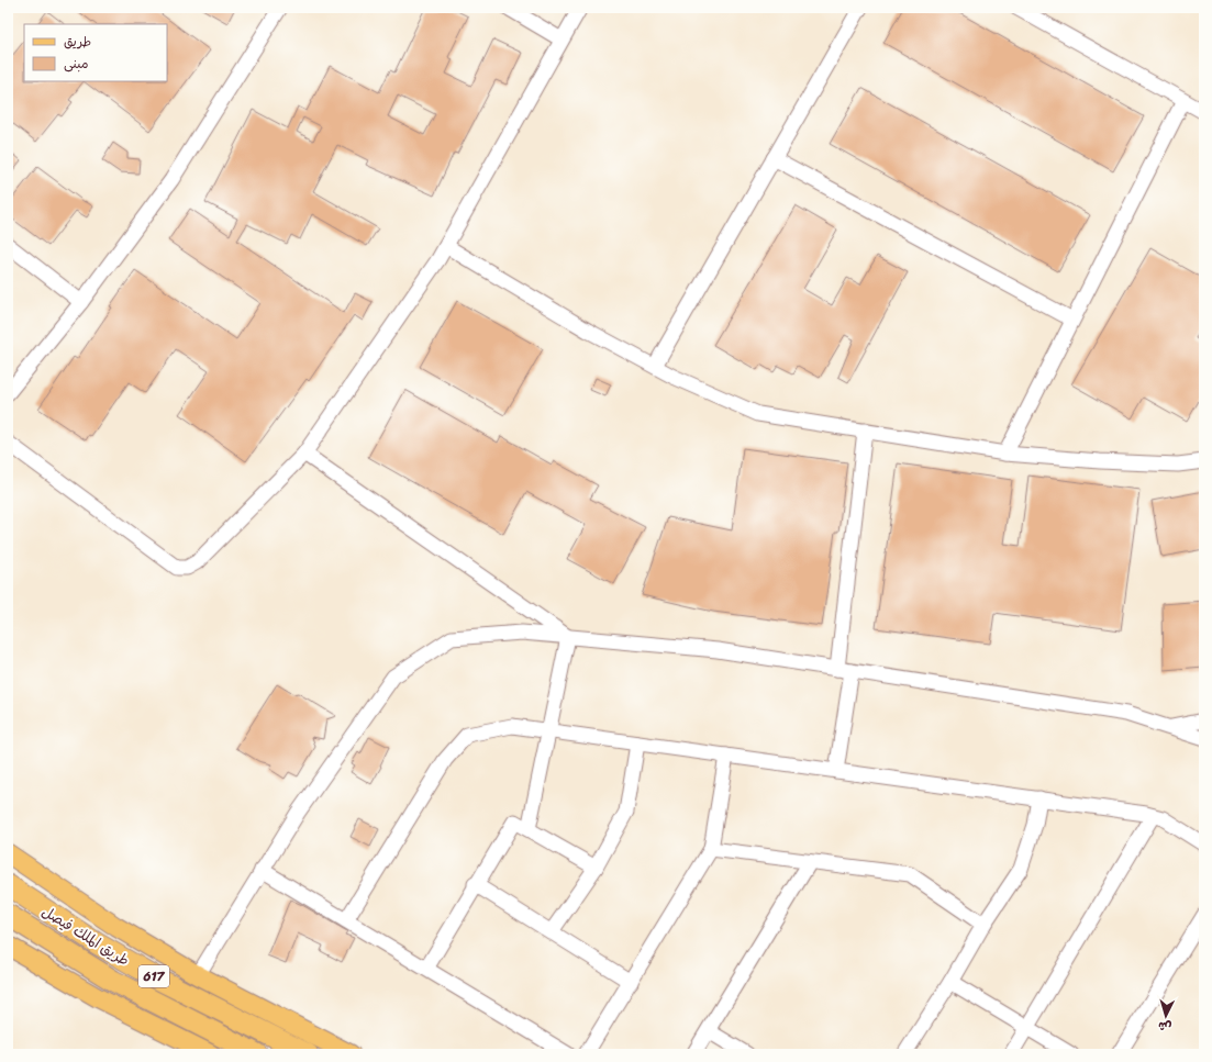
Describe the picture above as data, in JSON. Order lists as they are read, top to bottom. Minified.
{"streets":{"highway":["طريق الملك فيصل","617"]},"legend":["طريق","مبنى"],"north":"bottom"}
